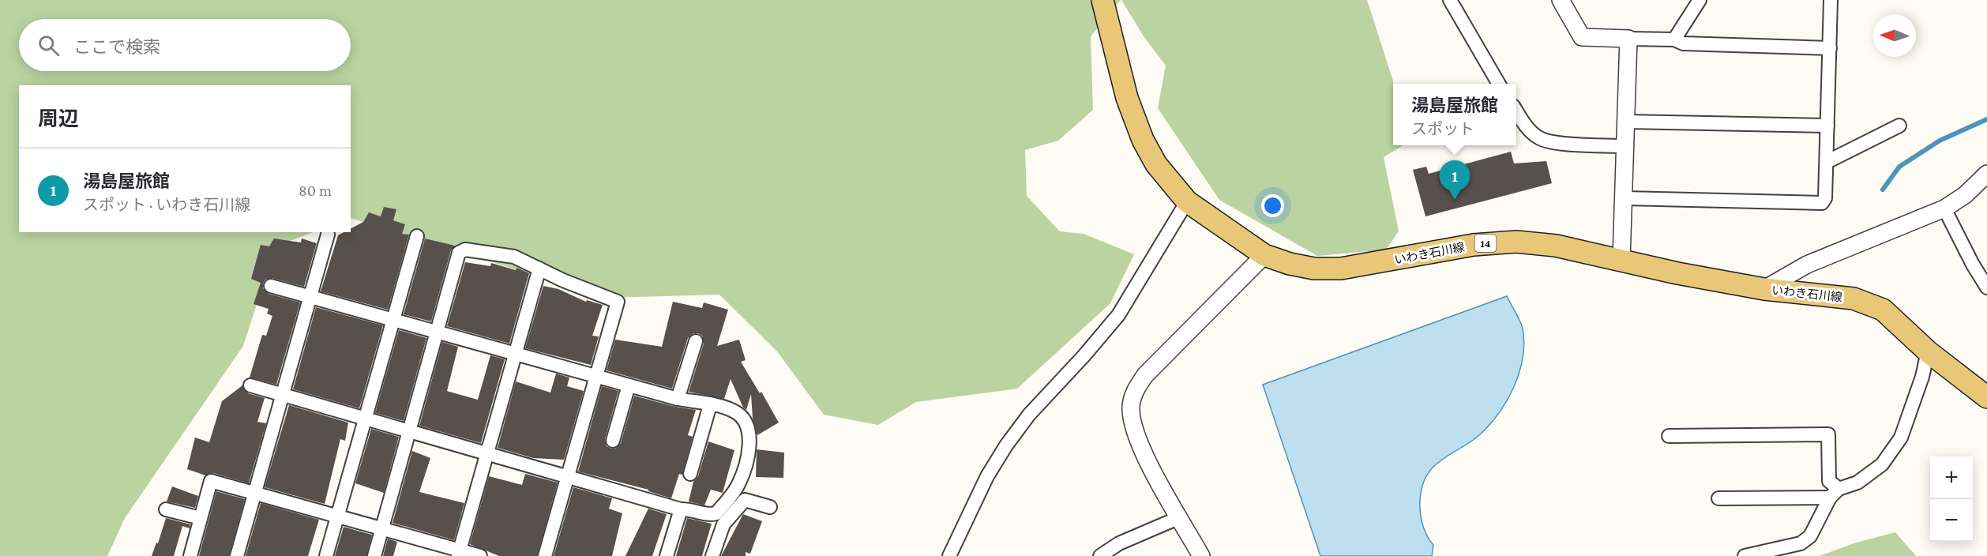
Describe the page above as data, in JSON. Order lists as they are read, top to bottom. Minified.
{"streets":{"main road":["14","いわき石川線"]},"north":"left","page":{"search":"ここで検索","popup":["湯島屋旅館","スポット"],"heading":"周辺","list":[{"mark":"1","name":"湯島屋旅館","note":"スポット · いわき石川線","value":"80 m"}],"pins":"1","map_buttons":["+","−"]}}
